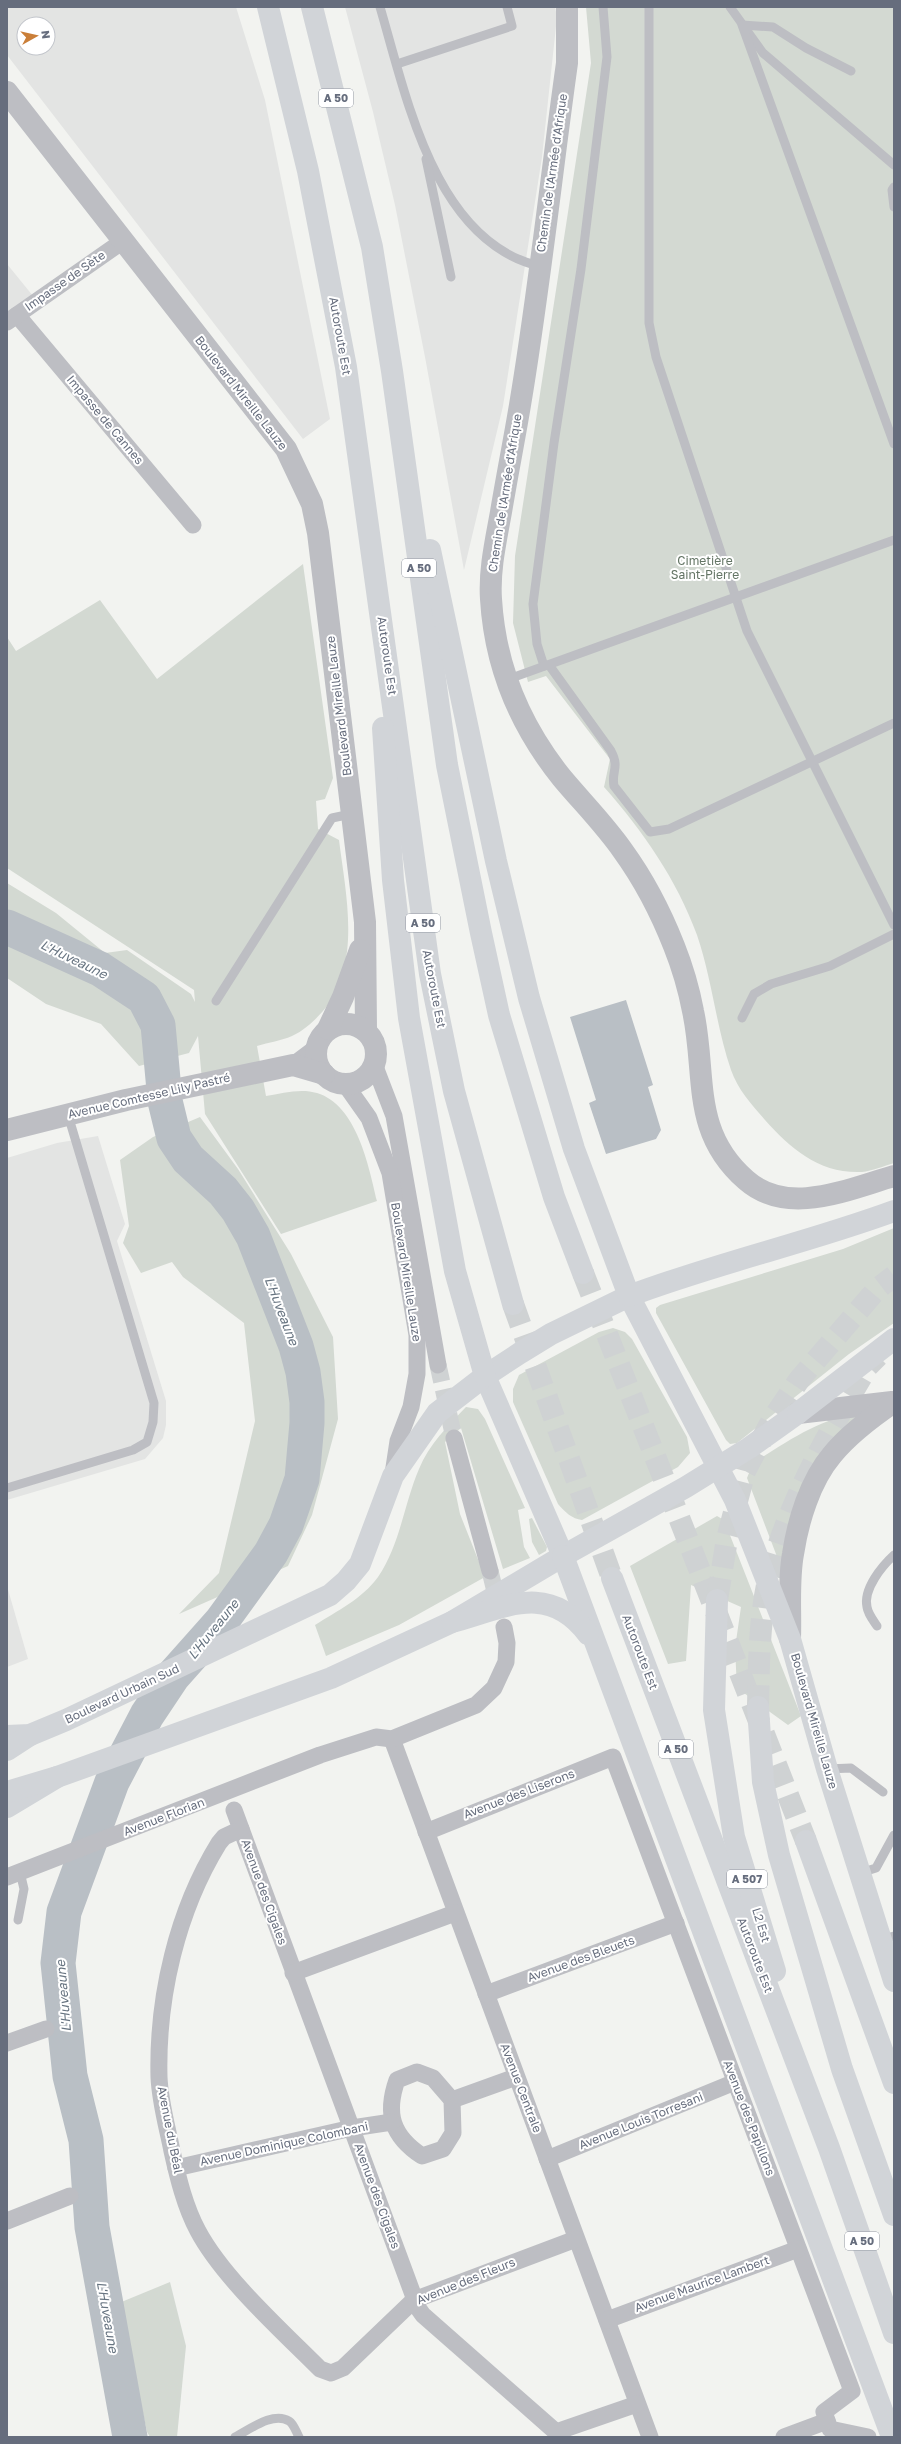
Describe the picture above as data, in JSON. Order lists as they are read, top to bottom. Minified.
{"streets":{"main road":["A 50","Autoroute Est","Boulevard Mireille Lauze","Boulevard Urbain Sud","A 507","L2 Est"],"street":["Chemin de l'Armée d'Afrique","Impasse de Sète","Impasse de Cannes","Avenue Comtesse Lily Pastré","Avenue des Liserons","Avenue Florian","Avenue des Cigales","Avenue des Bleuets","Avenue Centrale","Avenue des Papillons","Avenue Louis Torresani","Avenue du Béal","Avenue Dominique Colombani","Avenue des Fleurs","Avenue Maurice Lambert"]},"crossings":[["A 50","Boulevard Mireille Lauze"],["Impasse de Sète","Boulevard Mireille Lauze"],["Impasse de Sète","Impasse de Cannes"],["Autoroute Est","L2 Est"],["Boulevard Mireille Lauze","Avenue Comtesse Lily Pastré"],["Boulevard Mireille Lauze","Boulevard Urbain Sud"],["Avenue des Liserons","Avenue Centrale"],["Avenue des Liserons","Avenue des Papillons"],["Avenue Florian","Avenue Centrale"],["Avenue des Cigales","Avenue Centrale"],["Avenue des Cigales","Avenue du Béal"],["Avenue des Cigales","Avenue Dominique Colombani"],["Avenue des Cigales","Avenue des Fleurs"],["Avenue des Bleuets","Avenue Centrale"],["Avenue des Bleuets","Avenue des Papillons"],["Avenue Centrale","Avenue Louis Torresani"],["Avenue Centrale","Avenue des Fleurs"],["Avenue Centrale","Avenue Maurice Lambert"],["Avenue des Papillons","Avenue Louis Torresani"],["Avenue des Papillons","Avenue Maurice Lambert"],["Avenue du Béal","Avenue Dominique Colombani"],["Avenue du Béal","Avenue des Fleurs"]],"water":["L'Huveaune"],"parks":["Cimetière Saint-Pierre"],"north":"right"}
